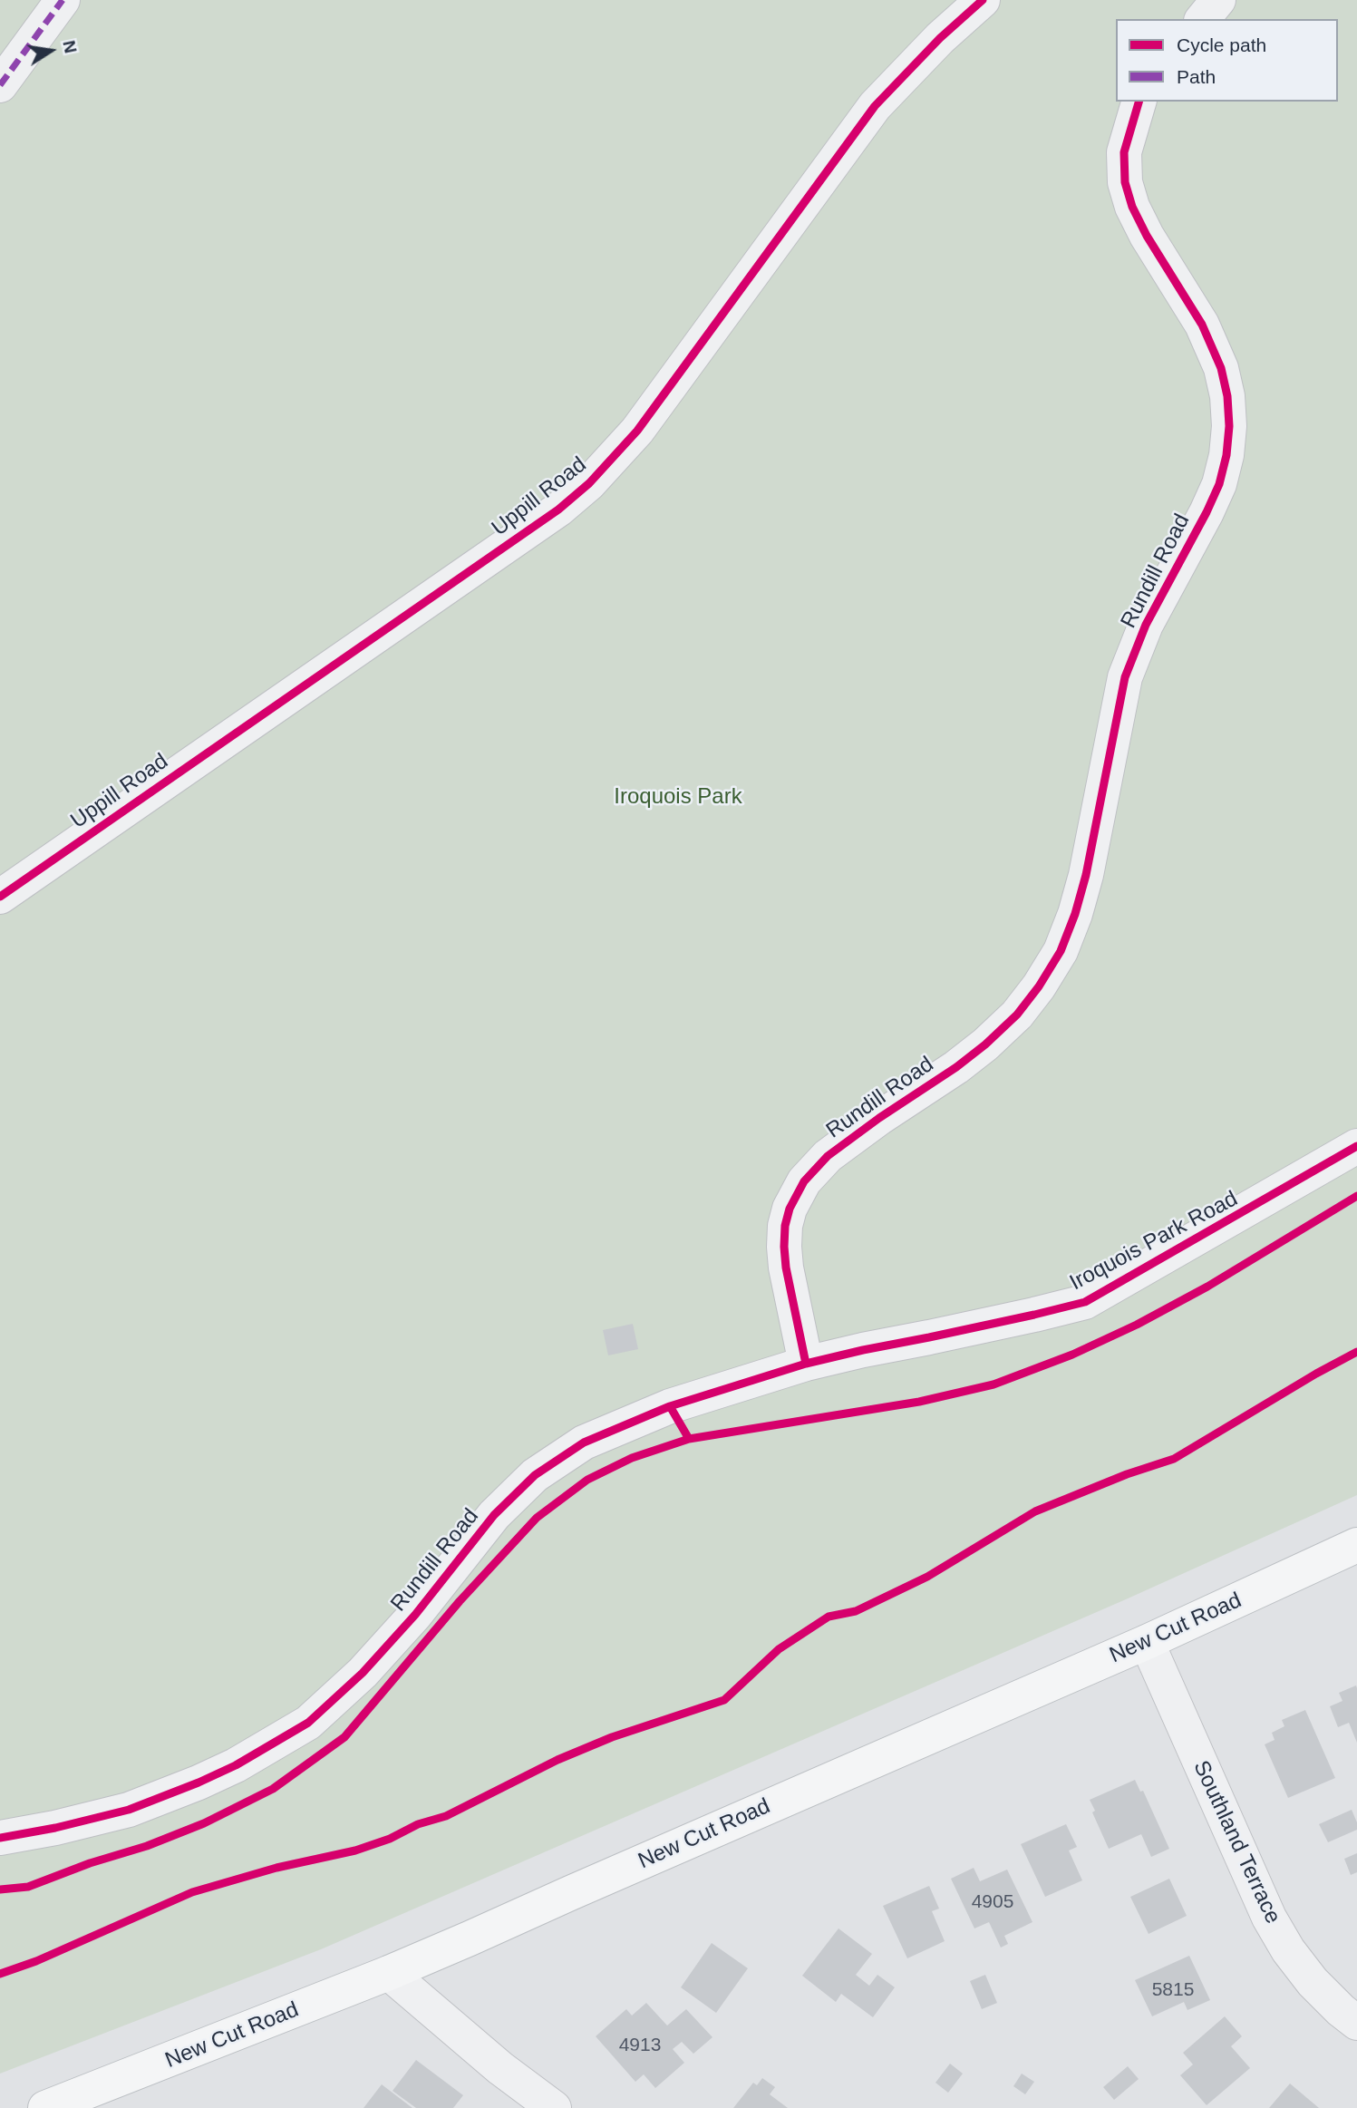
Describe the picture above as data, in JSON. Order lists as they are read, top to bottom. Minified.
{"streets":{"main road":["New Cut Road"],"street":["Uppill Road","Rundill Road","Iroquois Park Road","Southland Terrace"]},"crossings":[["Rundill Road","Iroquois Park Road"],["New Cut Road","Southland Terrace"]],"parks":["Iroquois Park"],"house_numbers":["4905","5815","4913"],"legend":["Cycle path","Path"],"north":"right"}
